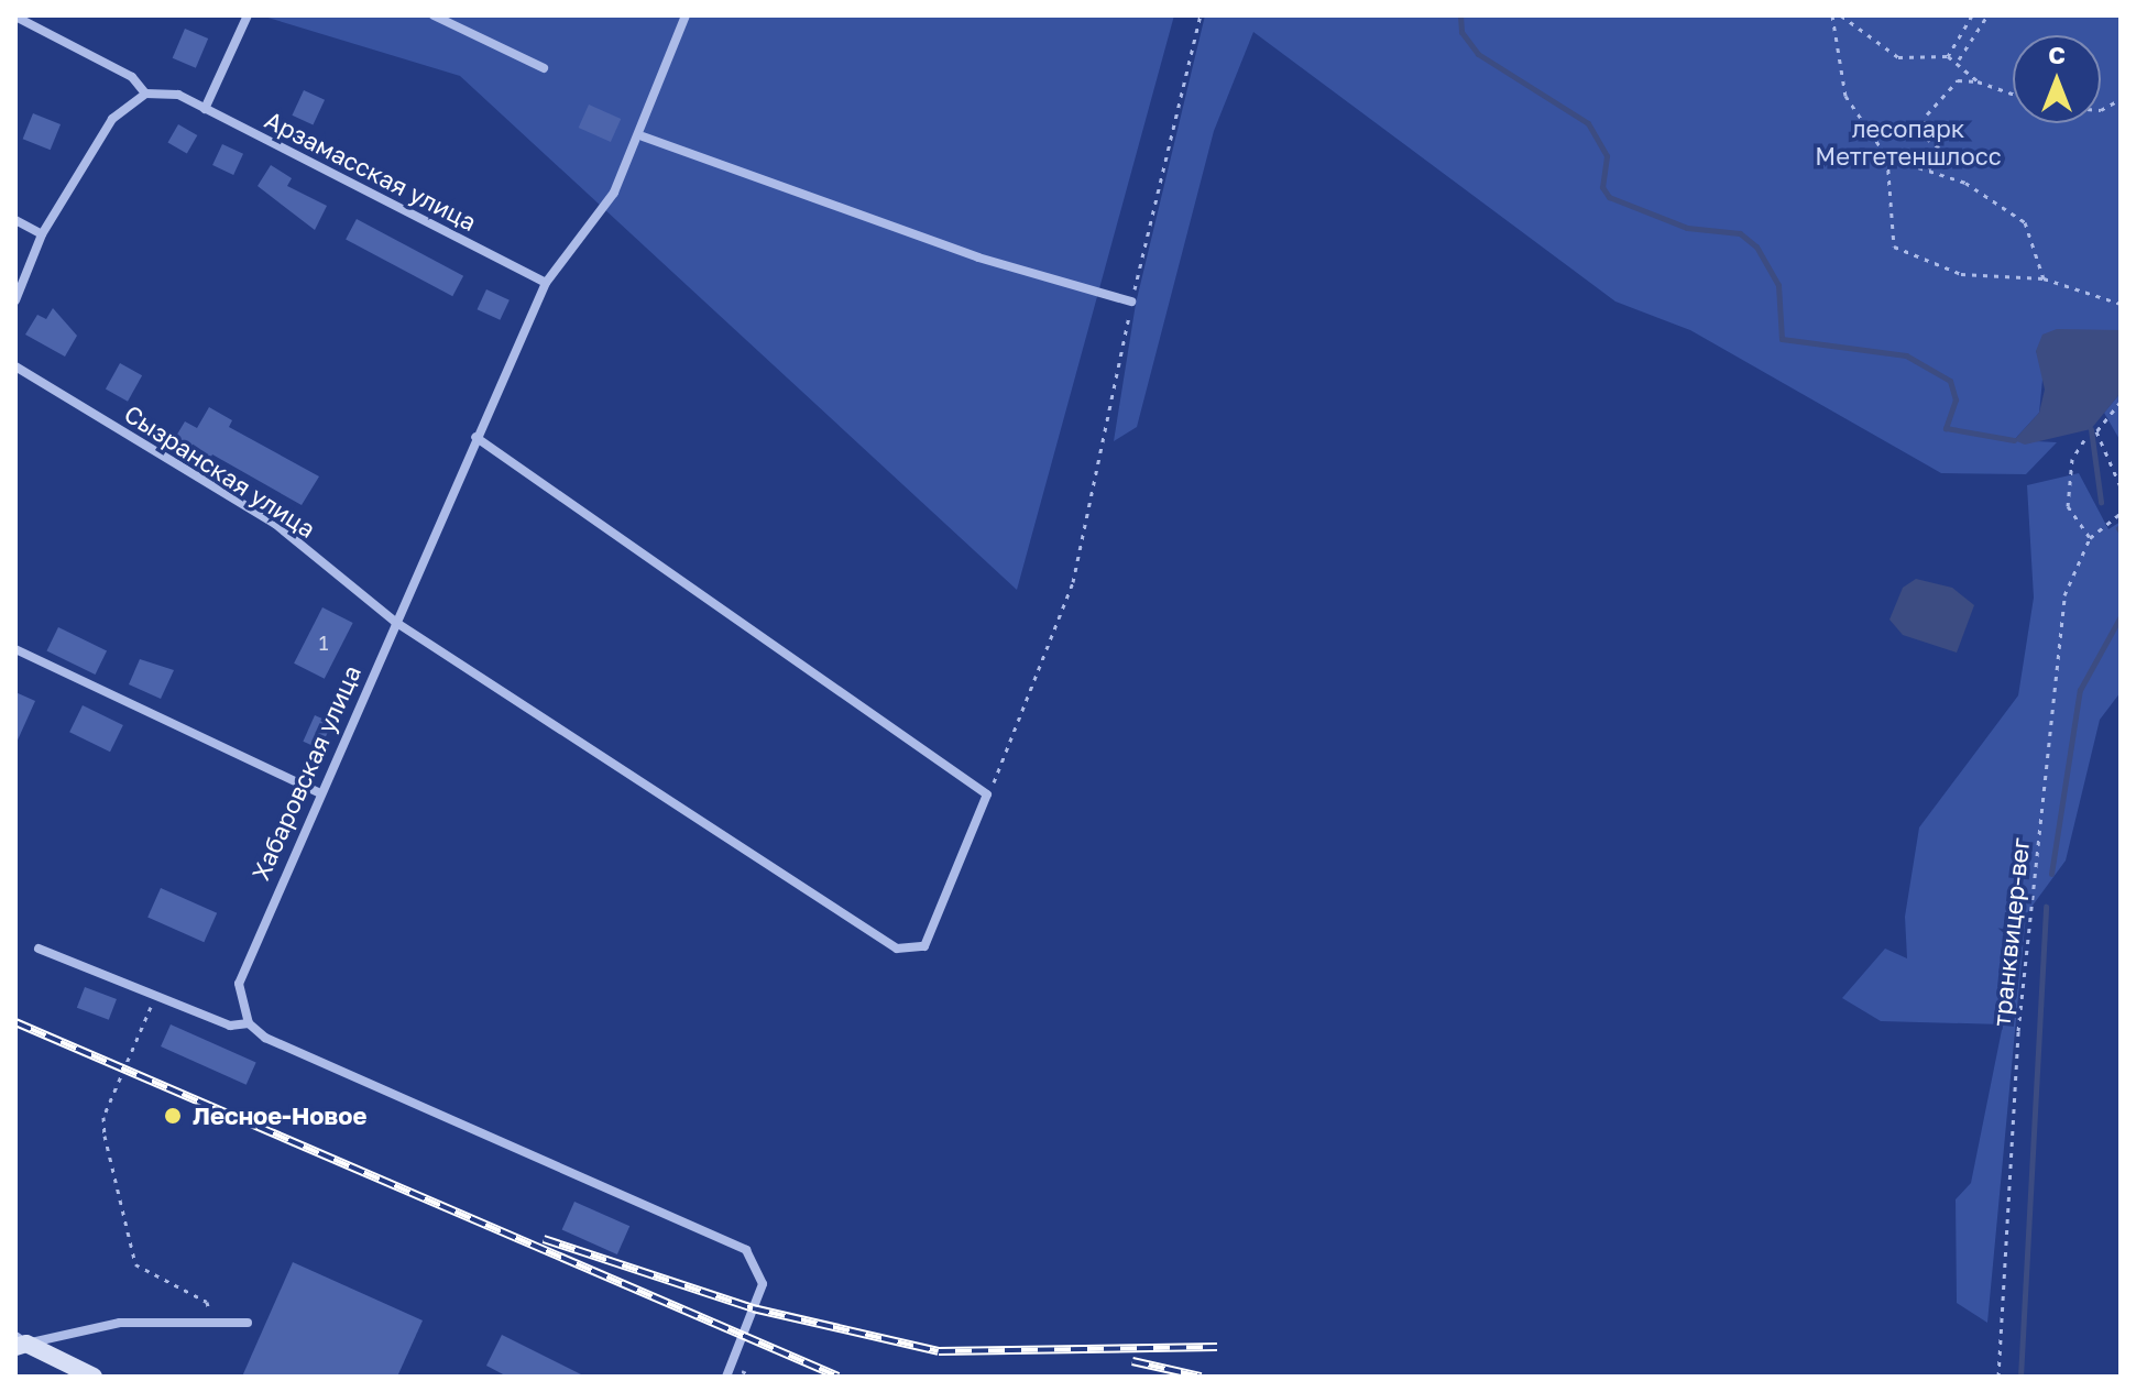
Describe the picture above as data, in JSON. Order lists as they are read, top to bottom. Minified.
{"streets":{"street":["Арзамасская улица","Сызранская улица","Хабаровская улица"],"path":["транквицер-вег"]},"crossings":[["Арзамасская улица","Хабаровская улица"],["Сызранская улица","Хабаровская улица"]],"parks":["лесопарк Метгетеншлосс"],"places":["Лесное-Новое"],"house_numbers":["1"],"north":"top"}
